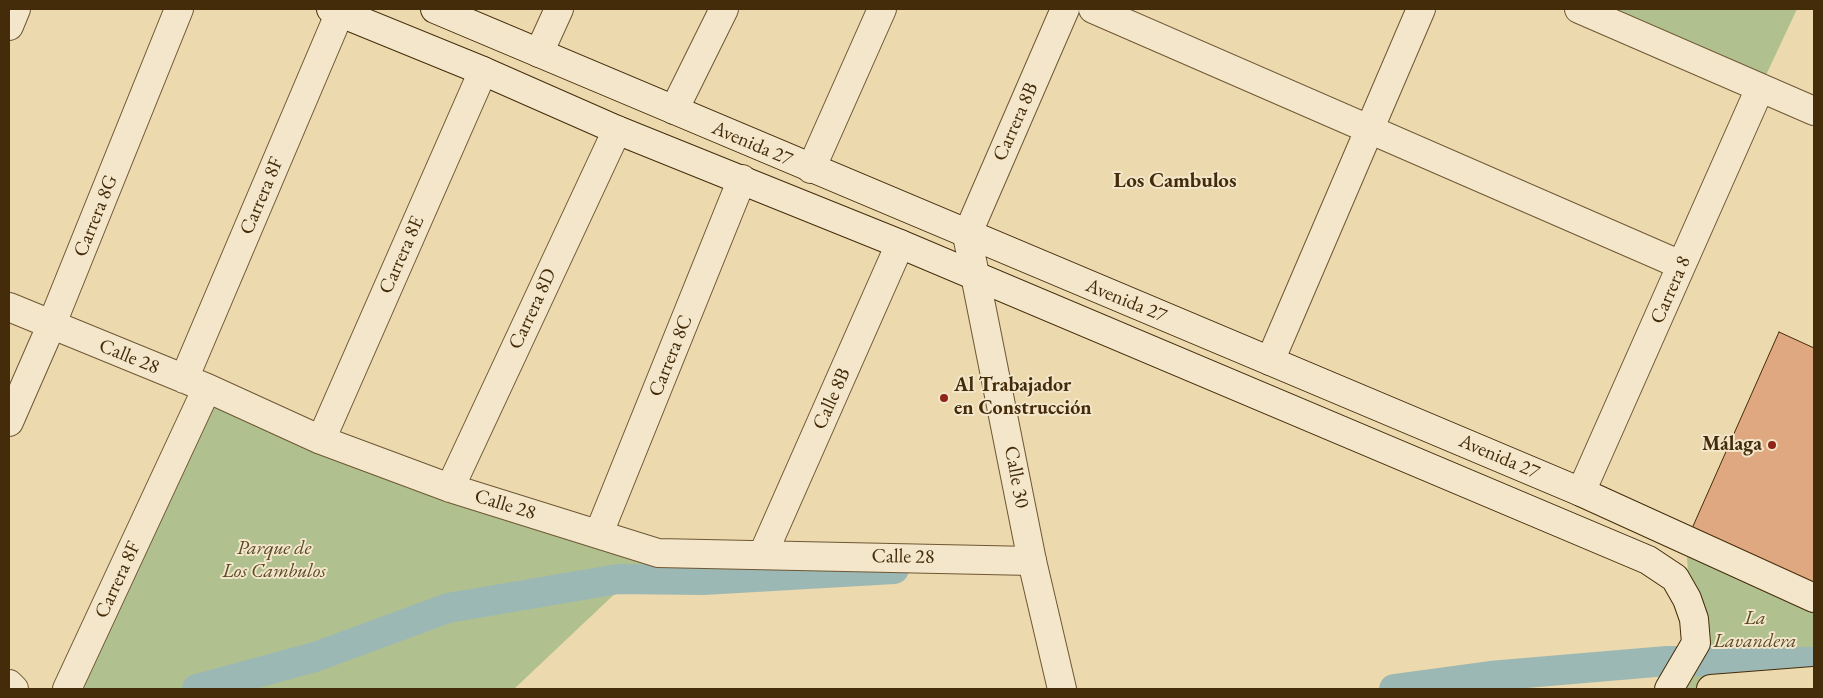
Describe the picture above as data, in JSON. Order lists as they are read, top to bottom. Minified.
{"streets":{"street":["Carrera 8B","Avenida 27","Carrera 8F","Carrera 8G","Carrera 8E","Carrera 8","Carrera 8D","Carrera 8C","Calle 28","Calle 8B","Calle 30"]},"crossings":[["Carrera 8B","Avenida 27"],["Carrera 8B","Calle 30"],["Avenida 27","Carrera 8F"],["Avenida 27","Carrera 8E"],["Avenida 27","Carrera 8"],["Avenida 27","Carrera 8D"],["Avenida 27","Carrera 8C"],["Avenida 27","Calle 8B"],["Avenida 27","Calle 30"],["Carrera 8F","Calle 28"],["Carrera 8G","Calle 28"],["Carrera 8E","Calle 28"],["Carrera 8D","Calle 28"],["Carrera 8C","Calle 28"],["Calle 28","Calle 8B"],["Calle 28","Calle 30"]],"districts":["Los Cambulos"],"parks":["Parque de Los Cambulos","La Lavandera"],"places":["Al Trabajador en Construcción","Málaga"]}
